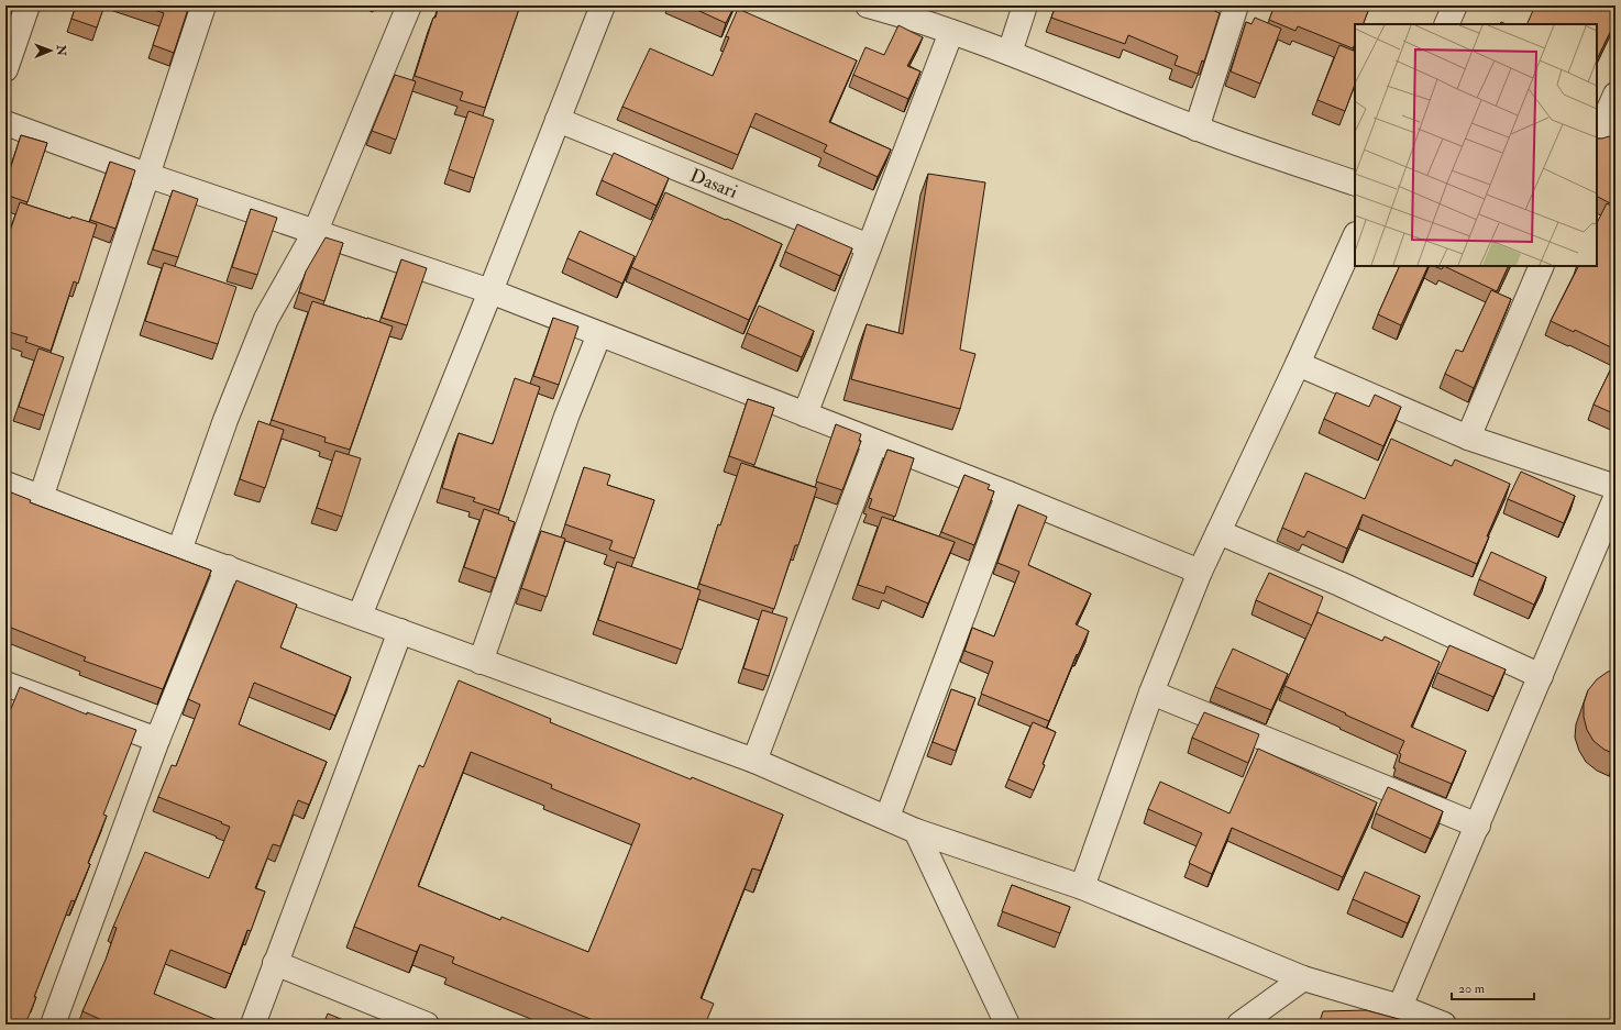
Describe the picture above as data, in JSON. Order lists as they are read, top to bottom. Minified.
{"streets":{"street":["Dasari"]},"scale_bar":"20 m","north":"right"}
